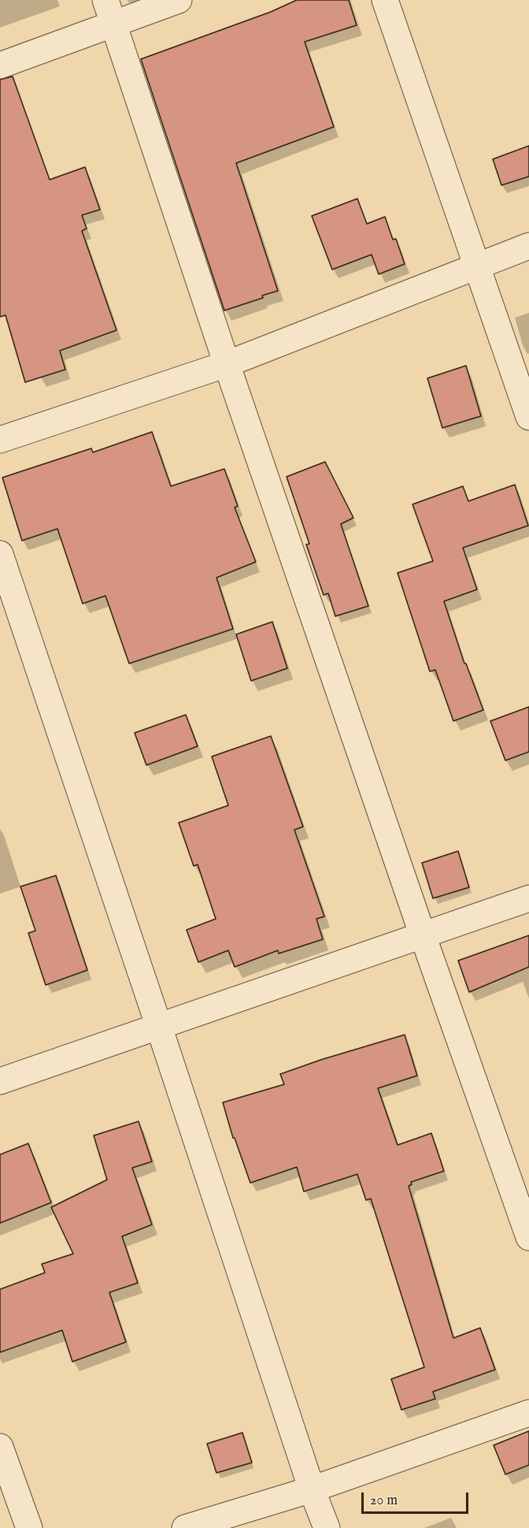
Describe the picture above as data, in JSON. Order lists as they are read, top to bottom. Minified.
{"scale_bar":"20 m"}
